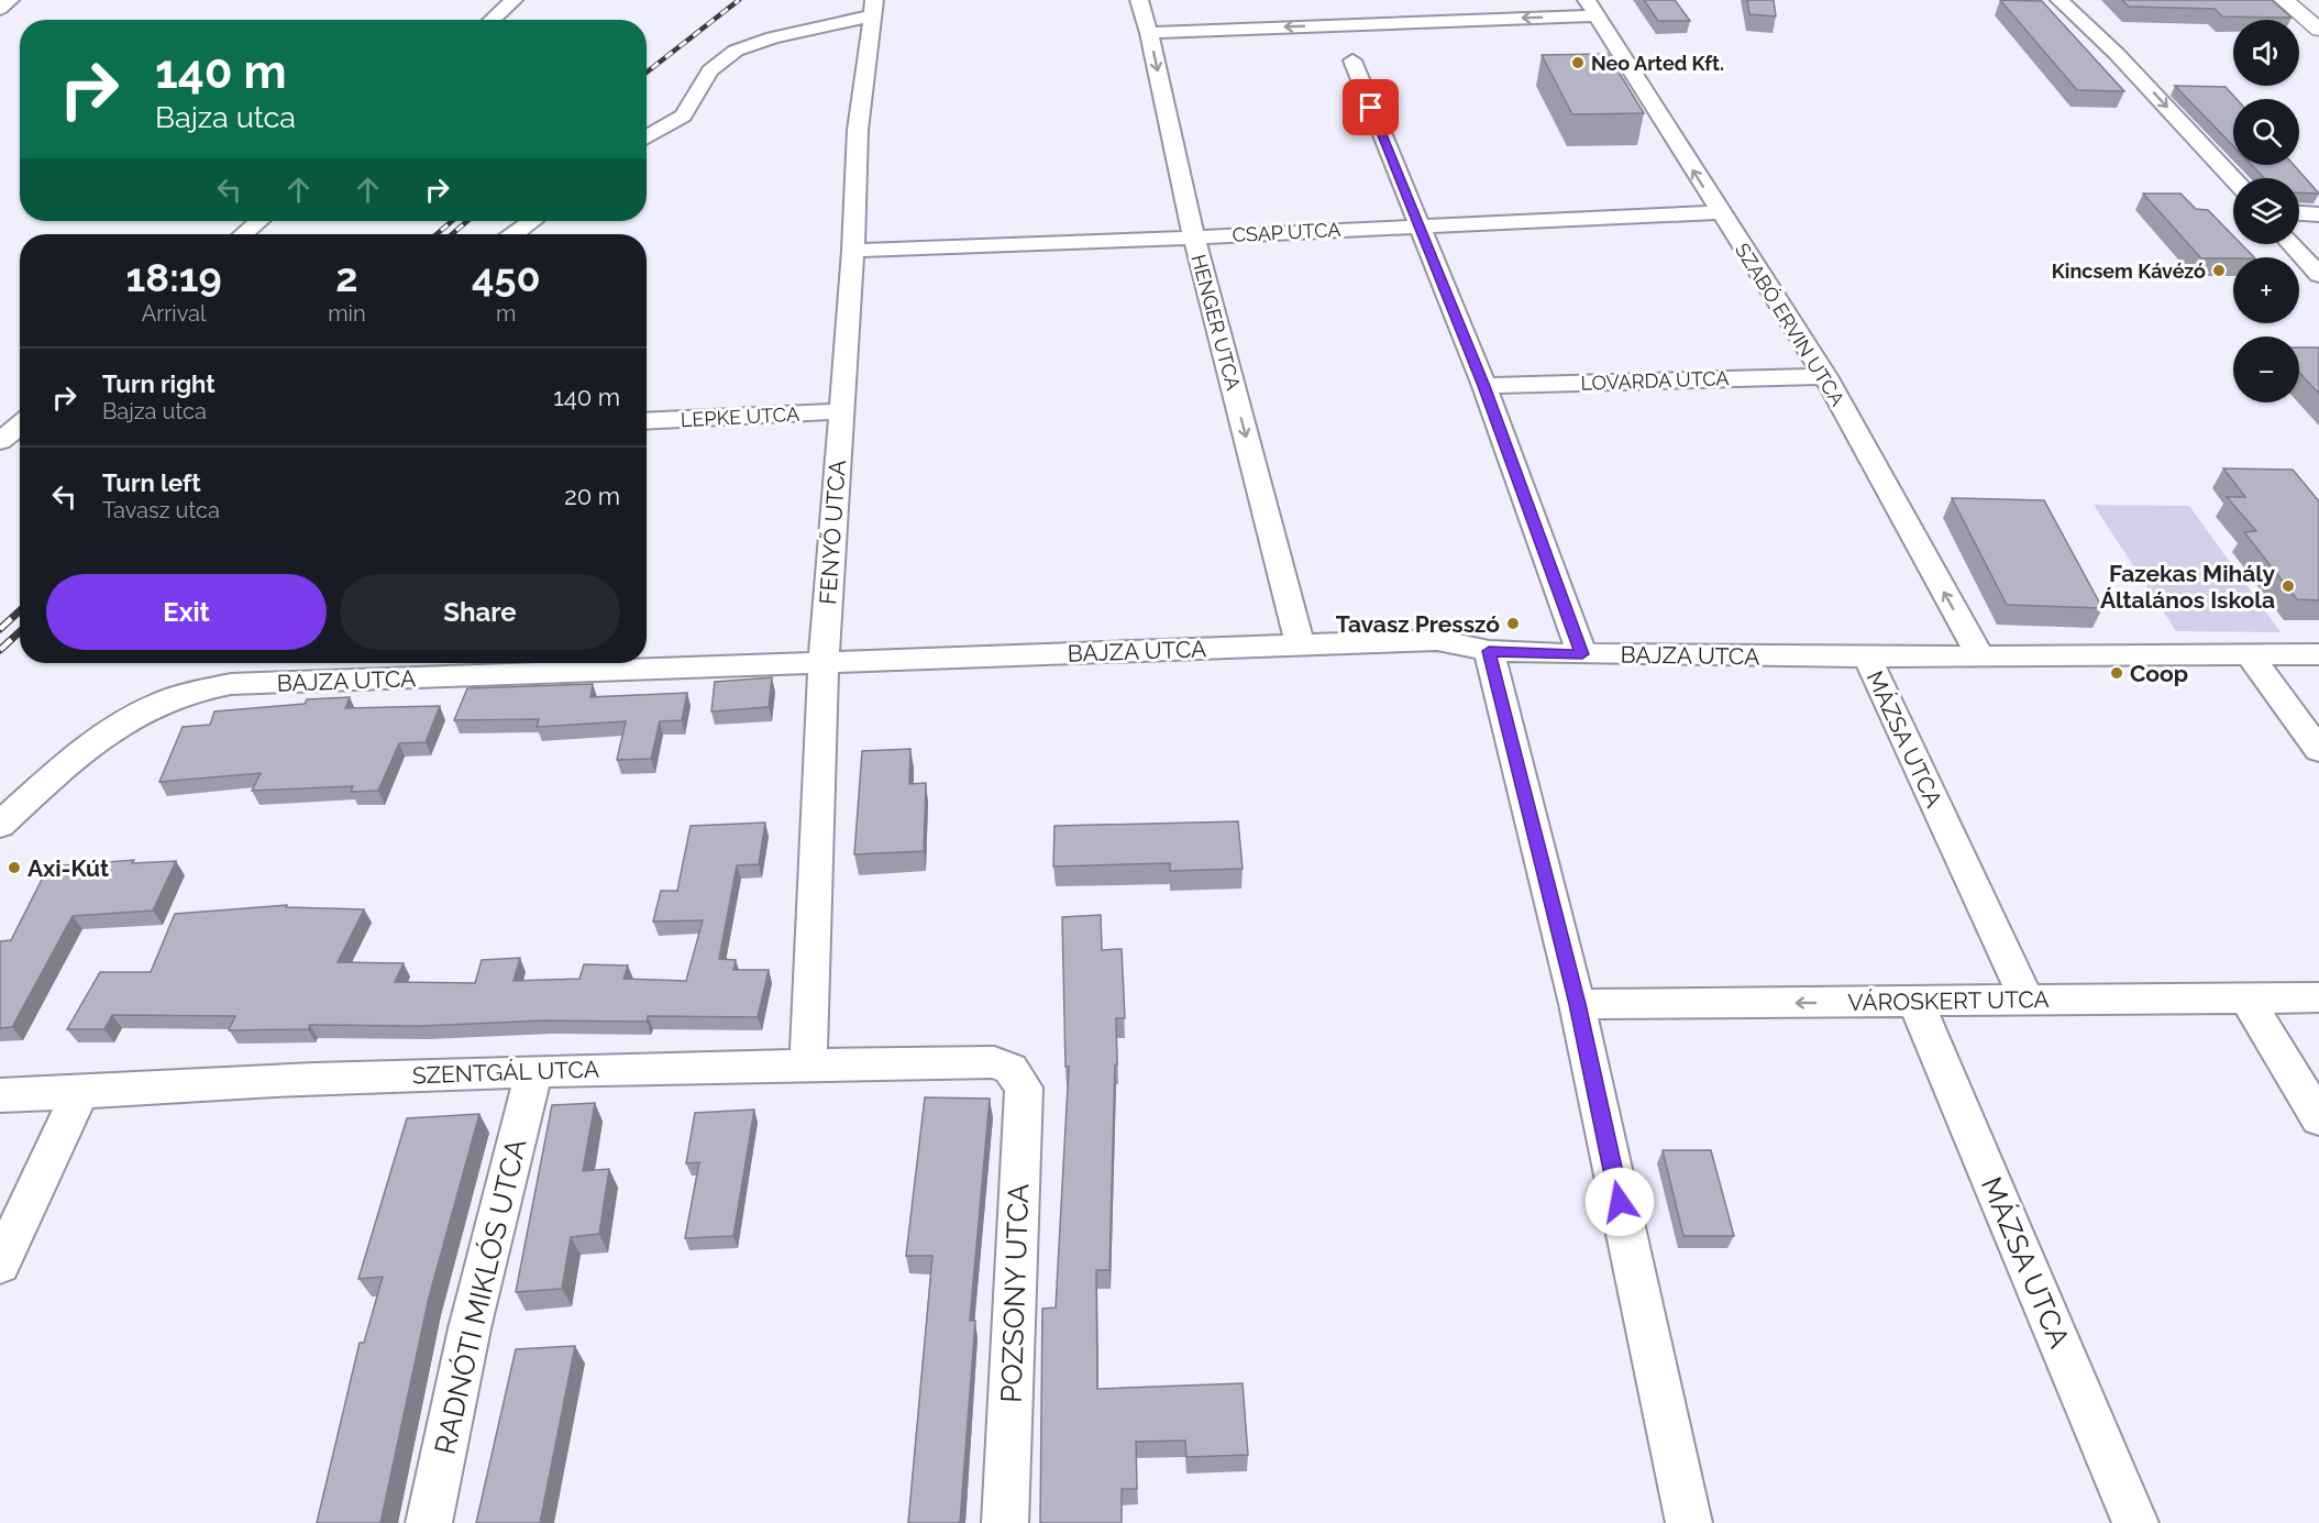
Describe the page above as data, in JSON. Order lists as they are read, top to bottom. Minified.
{"streets":{"street":["CSAP UTCA","HENGER UTCA","SZABÓ ERVIN UTCA","LOVARDA UTCA","LEPKE UTCA","FENYŐ UTCA","BAJZA UTCA","MÁZSA UTCA","VÁROSKERT UTCA","SZENTGÁL UTCA","POZSONY UTCA","RADNÓTI MIKLÓS UTCA"]},"crossings":[["CSAP UTCA","HENGER UTCA"],["CSAP UTCA","SZABÓ ERVIN UTCA"],["CSAP UTCA","FENYŐ UTCA"],["HENGER UTCA","BAJZA UTCA"],["SZABÓ ERVIN UTCA","LOVARDA UTCA"],["SZABÓ ERVIN UTCA","BAJZA UTCA"],["LEPKE UTCA","FENYŐ UTCA"],["FENYŐ UTCA","BAJZA UTCA"],["FENYŐ UTCA","SZENTGÁL UTCA"],["BAJZA UTCA","MÁZSA UTCA"],["MÁZSA UTCA","VÁROSKERT UTCA"],["SZENTGÁL UTCA","POZSONY UTCA"],["SZENTGÁL UTCA","RADNÓTI MIKLÓS UTCA"]],"one_way":["VÁROSKERT UTCA"],"places":["Neo Arted Kft.","Kincsem Kávézó","Fazekas Mihály Általános Iskola","Tavasz Presszó","Coop","Axi-Kút"],"page":{"map_buttons":["+","−"],"turn":["140 m","Bajza utca"],"eta":["18:19","Arrival","2","min","450","m"],"list":[{"name":"Turn right","note":"Bajza utca","value":"140 m"},{"name":"Turn left","note":"Tavasz utca","value":"20 m"}],"buttons":["Exit","Share"]}}
